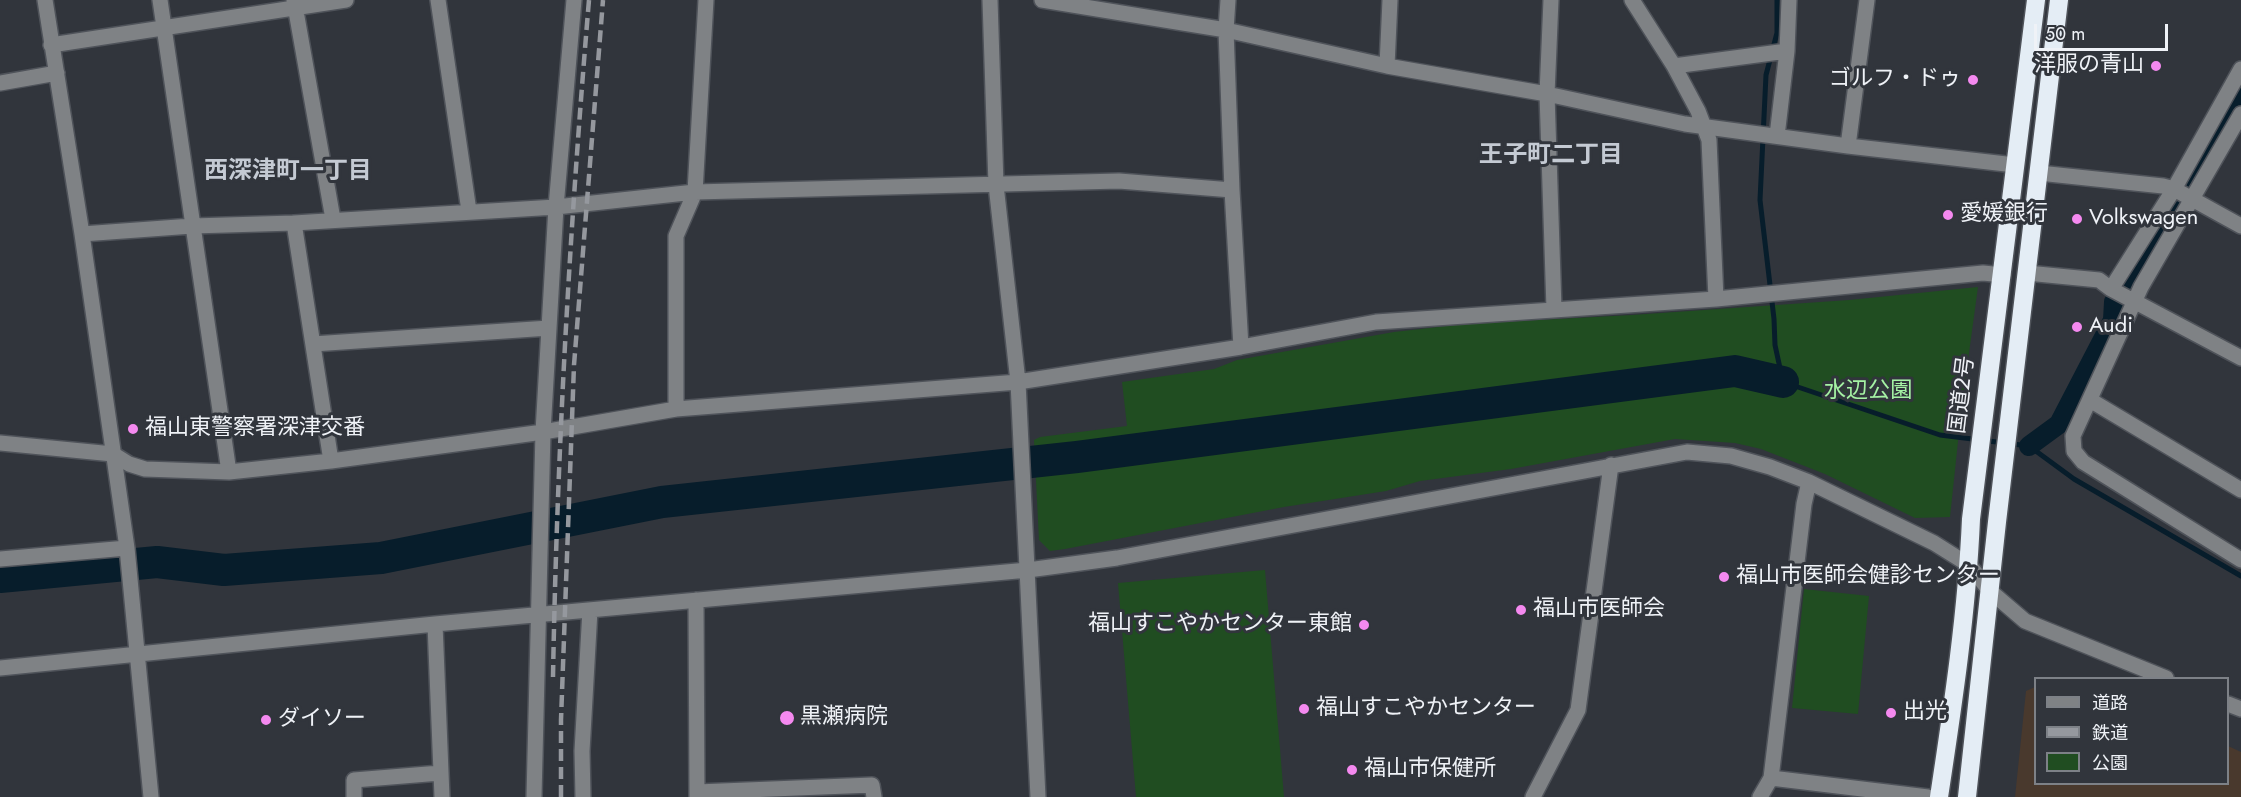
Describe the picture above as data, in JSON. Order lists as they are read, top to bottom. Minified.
{"streets":{"highway":["国道2号"]},"districts":["王子町二丁目","西深津町一丁目"],"parks":["水辺公園"],"places":["洋服の青山","ゴルフ・ドゥ","愛媛銀行","Volkswagen","Audi","福山東警察署深津交番","福山市医師会健診センター","福山市医師会","福山すこやかセンター東館","福山すこやかセンター","出光","黒瀬病院","ダイソー","福山市保健所"],"legend":["道路","鉄道","公園"],"scale_bar":"50 m"}
